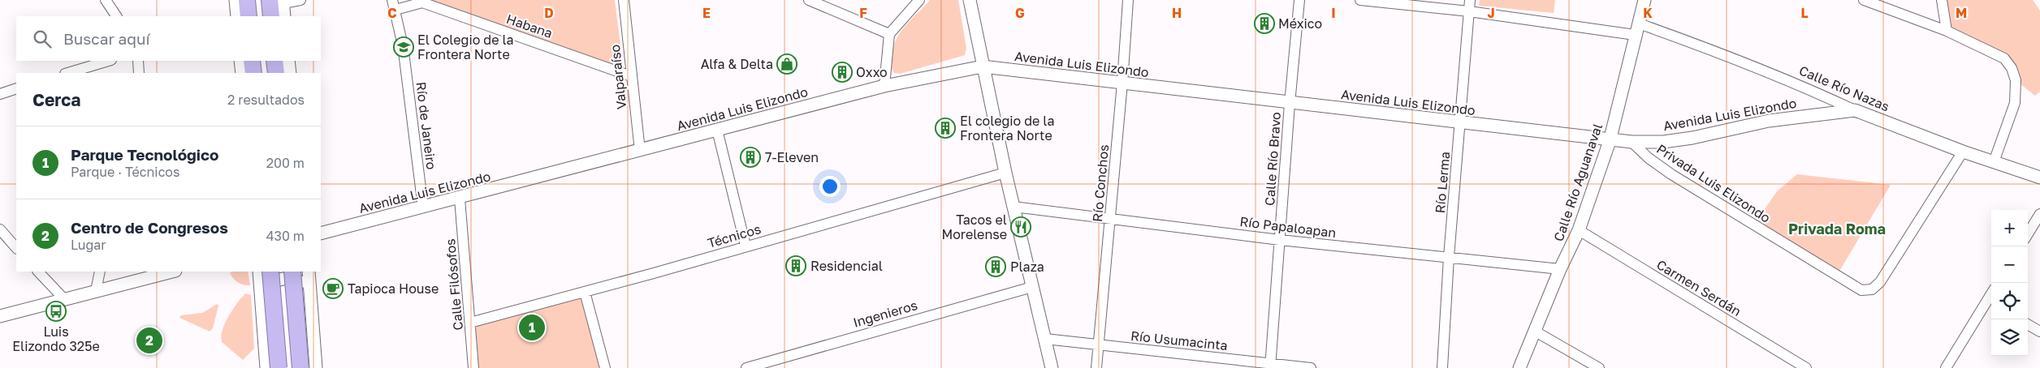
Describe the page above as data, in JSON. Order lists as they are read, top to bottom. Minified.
{"streets":{"street":["Habana","Avenida Luis Elizondo","Valparaíso","Calle Río Nazas","Río de Janeiro","Calle Río Bravo","Río Lerma","Calle Río Aguanaval","Río Conchos","Privada Luis Elizondo","Río Papaloapan","Técnicos","Calle Filósofos","Carmen Serdán","Ingenieros","Río Usumacinta"]},"crossings":[["Habana","Valparaíso"],["Avenida Luis Elizondo","Valparaíso"],["Avenida Luis Elizondo","Calle Río Nazas"],["Avenida Luis Elizondo","Río de Janeiro"],["Avenida Luis Elizondo","Calle Río Bravo"],["Avenida Luis Elizondo","Río Lerma"],["Avenida Luis Elizondo","Calle Río Aguanaval"],["Avenida Luis Elizondo","Río Conchos"],["Avenida Luis Elizondo","Privada Luis Elizondo"],["Avenida Luis Elizondo","Calle Filósofos"],["Calle Río Nazas","Río Lerma"],["Calle Río Nazas","Calle Río Aguanaval"],["Calle Río Nazas","Privada Luis Elizondo"],["Calle Río Bravo","Río Papaloapan"],["Calle Río Bravo","Río Usumacinta"],["Río Lerma","Río Papaloapan"],["Calle Río Aguanaval","Río Papaloapan"],["Calle Río Aguanaval","Carmen Serdán"],["Río Conchos","Río Papaloapan"],["Río Conchos","Río Usumacinta"],["Técnicos","Calle Filósofos"]],"districts":["Privada Roma"],"places":{"building":["México","Oxxo","El colegio de la Frontera Norte","7-Eleven","Residencial","Plaza"],"school or university":["El Colegio de la Frontera Norte"],"shop":["Alfa & Delta"],"restaurant":["Tacos el Morelense"],"cafe":["Tapioca House"],"bus stop":["Luis Elizondo 325e"]},"page":{"search":"Buscar aquí","heading":["Cerca","2 resultados"],"list":[{"mark":"1","name":"Parque Tecnológico","note":"Parque · Técnicos","value":"200 m"},{"mark":"2","name":"Centro de Congresos","note":"Lugar","value":"430 m"}],"map_buttons":["+","−"],"pins":["1","2"]},"grid":{"columns":["C","D","E","F","G","H","I","J","K","L","M"]}}
